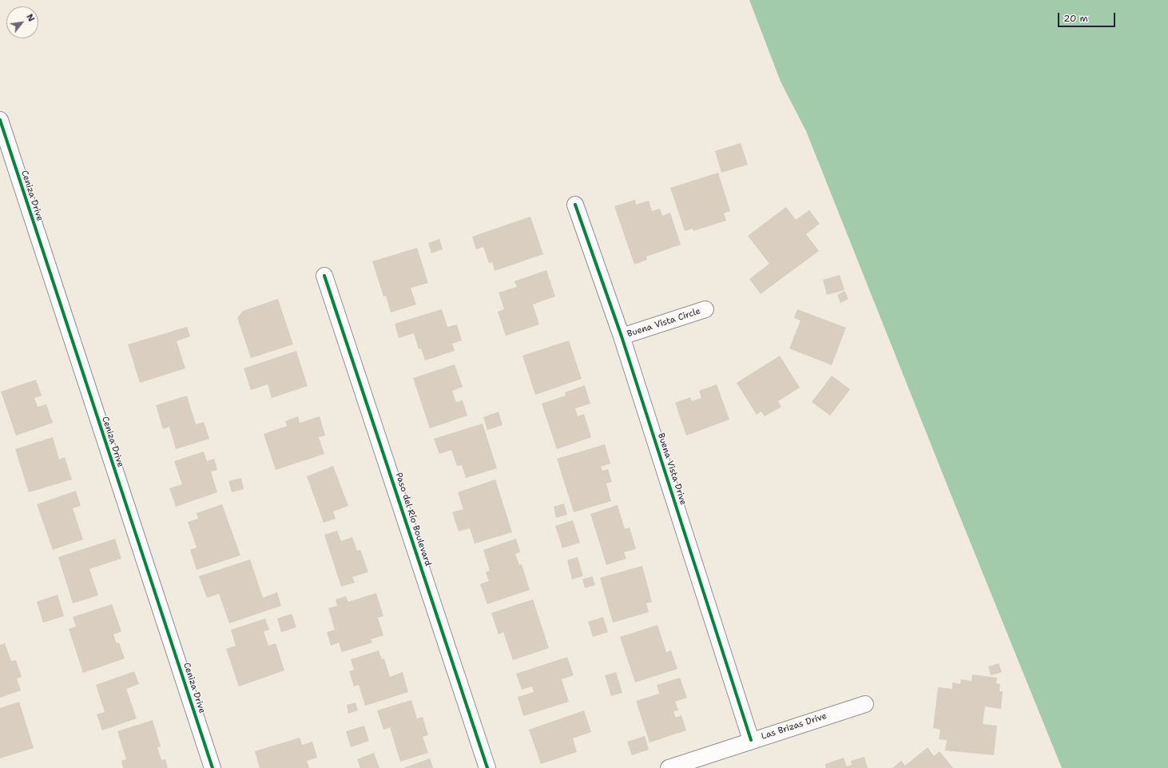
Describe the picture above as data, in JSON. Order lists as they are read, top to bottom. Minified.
{"streets":{"street":["Ceniza Drive","Buena Vista Circle","Buena Vista Drive","Paso del Río Boulevard","Las Brizas Drive"]},"crossings":[["Buena Vista Circle","Buena Vista Drive"],["Buena Vista Drive","Las Brizas Drive"]],"scale_bar":"20 m","north":"top right"}
